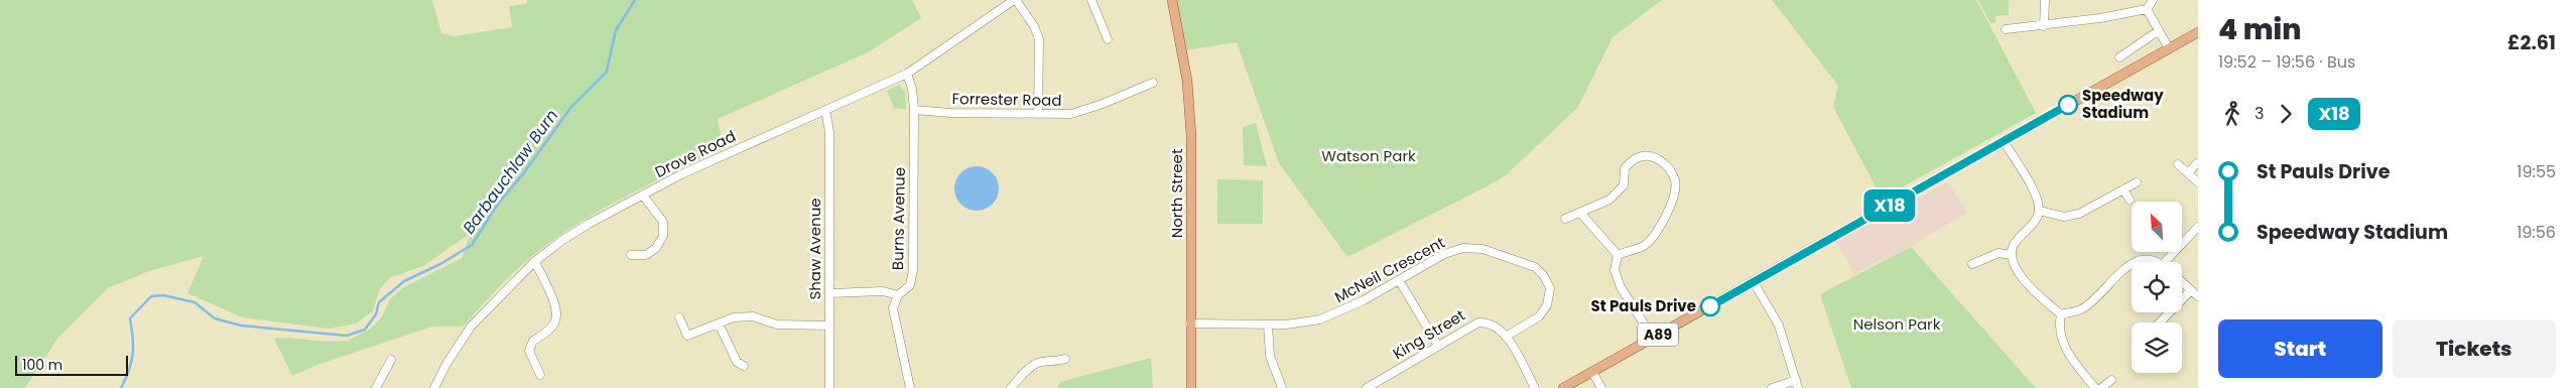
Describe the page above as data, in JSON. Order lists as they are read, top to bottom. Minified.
{"streets":{"main road":["North Street","A89"],"street":["Forrester Road","Drove Road","Burns Avenue","Shaw Avenue","McNeil Crescent","King Street"]},"crossings":[["Forrester Road","Burns Avenue"],["Drove Road","Burns Avenue"],["Drove Road","Shaw Avenue"],["North Street","McNeil Crescent"],["McNeil Crescent","King Street"]],"water":["Barbauchlaw Burn"],"parks":["Watson Park","Nelson Park"],"places":["Speedway Stadium","St Pauls Drive"],"lines":["bus line X18"],"scale_bar":"100 m","north":"top left","page":{"on_map":"X18","heading":["4 min","19:52 – 19:56 · Bus","£2.61"],"legs":["3","X18"],"list":[{"name":"St Pauls Drive","value":"19:55"},{"name":"Speedway Stadium","value":"19:56"}],"buttons":["Start","Tickets"],"scale":"100 m"}}
